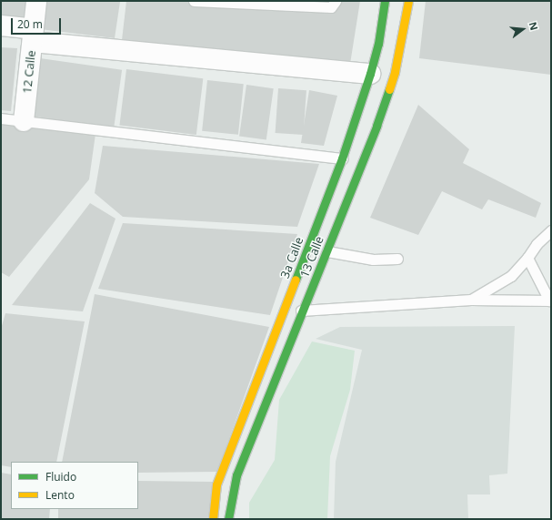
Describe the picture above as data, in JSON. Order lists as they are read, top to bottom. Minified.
{"streets":{"street":["12 Calle","13 Calle","3a Calle"]},"legend":["Fluido","Lento"],"scale_bar":"20 m","north":"right"}
